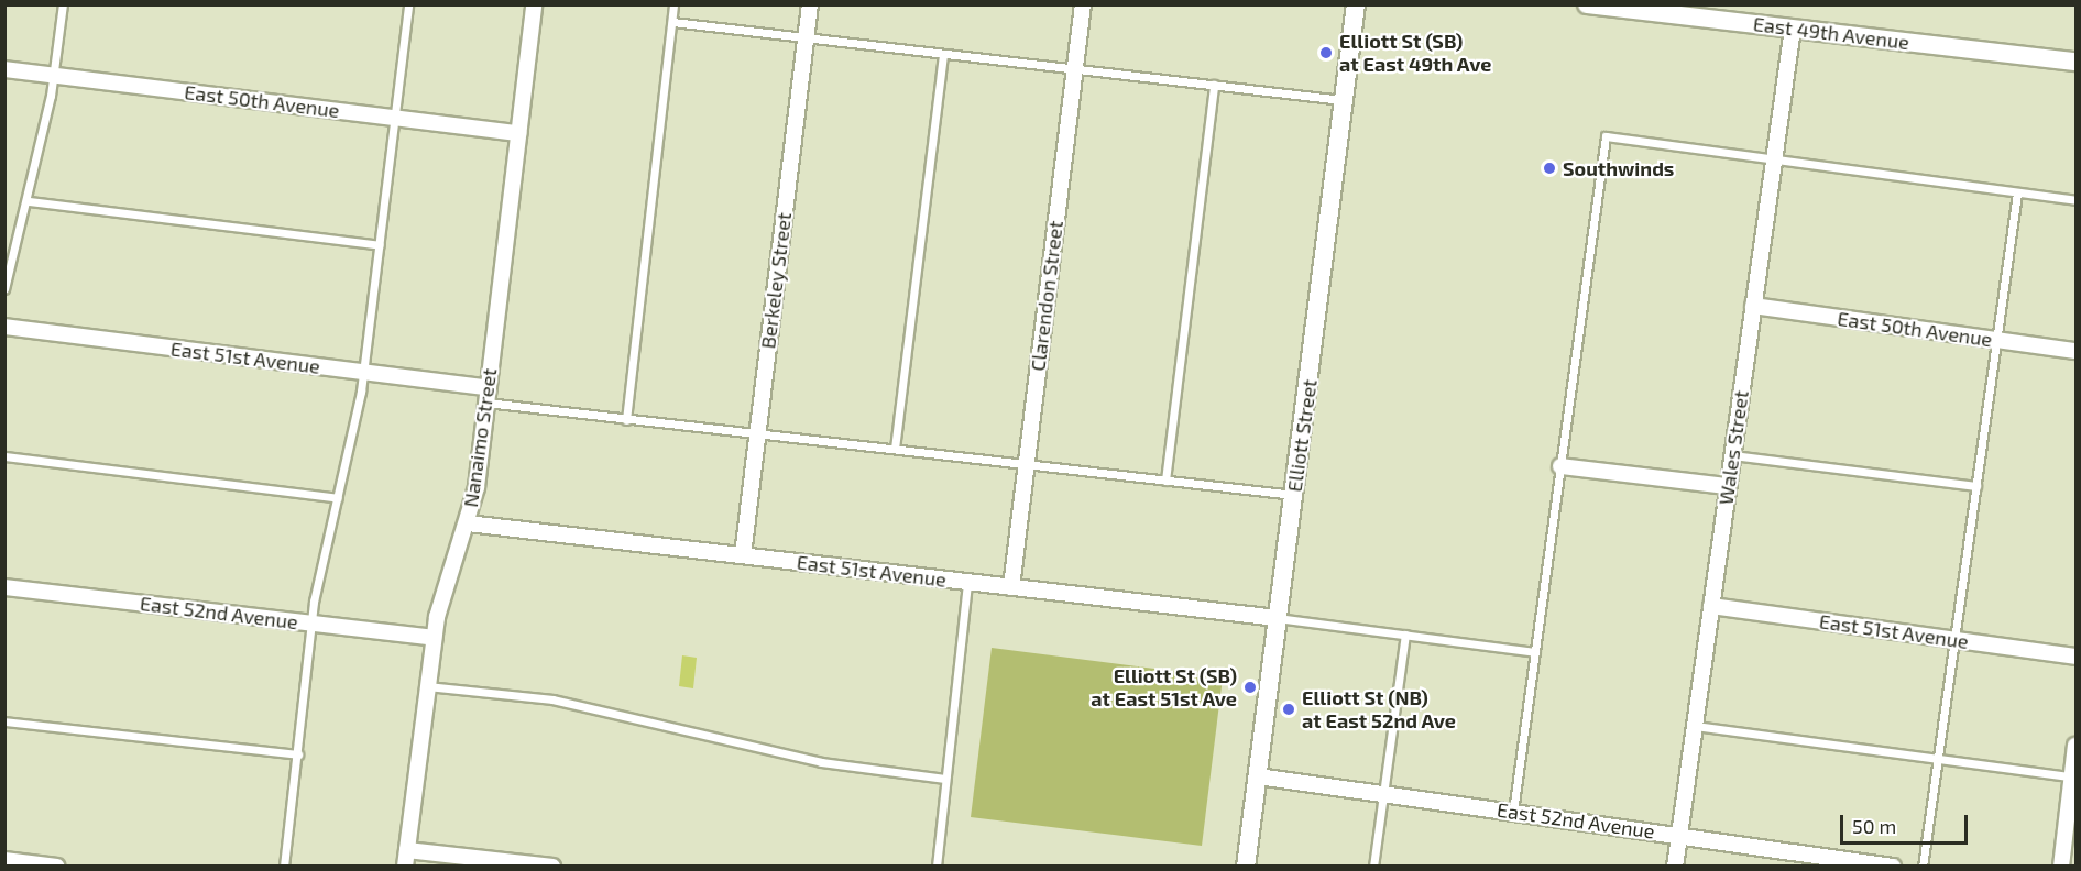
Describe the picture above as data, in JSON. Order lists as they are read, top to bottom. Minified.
{"streets":{"street":["East 49th Avenue","East 50th Avenue","Berkeley Street","Clarendon Street","East 51st Avenue","Elliott Street","Nanaimo Street","Wales Street","East 52nd Avenue"]},"crossings":[["East 49th Avenue","Wales Street"],["East 50th Avenue","Nanaimo Street"],["East 50th Avenue","Wales Street"],["Berkeley Street","East 51st Avenue"],["Clarendon Street","East 51st Avenue"],["East 51st Avenue","Elliott Street"],["East 51st Avenue","Nanaimo Street"],["East 51st Avenue","Wales Street"],["Elliott Street","East 52nd Avenue"],["Nanaimo Street","East 52nd Avenue"],["Wales Street","East 52nd Avenue"]],"places":["Elliott St (SB) at East 49th Ave","Southwinds","Elliott St (SB) at East 51st Ave","Elliott St (NB) at East 52nd Ave"],"scale_bar":"50 m"}
